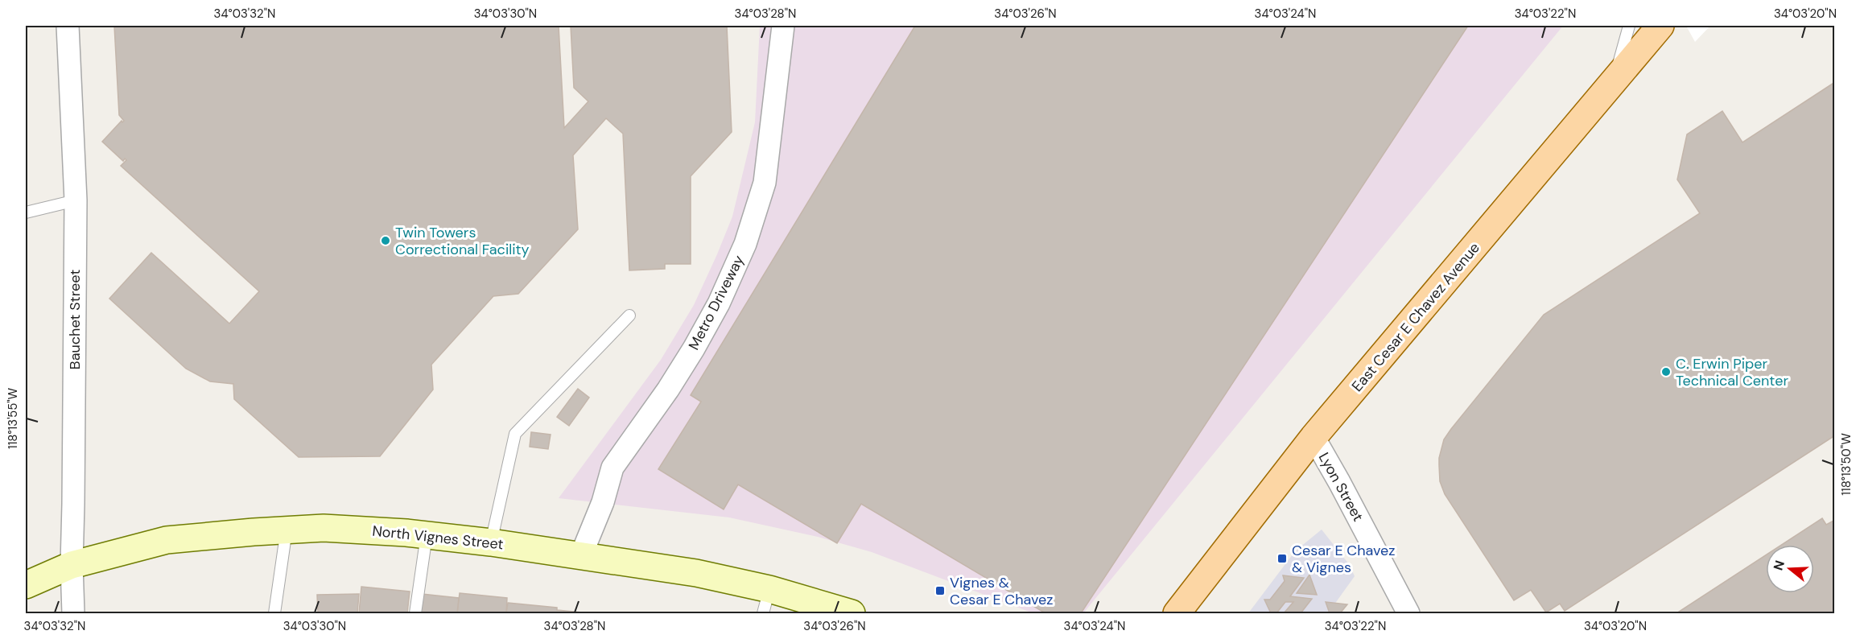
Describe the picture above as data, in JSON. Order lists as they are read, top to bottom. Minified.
{"streets":{"main road":["East Cesar E Chavez Avenue","North Vignes Street"],"street":["Metro Driveway","Bauchet Street","Lyon Street"]},"crossings":[["Metro Driveway","North Vignes Street"],["East Cesar E Chavez Avenue","Lyon Street"],["Bauchet Street","North Vignes Street"]],"places":{"other":["Twin Towers Correctional Facility","C. Erwin Piper Technical Center"],"transit":["Cesar E Chavez & Vignes","Vignes & Cesar E Chavez"]},"north":"left","coordinates":["34°03'32\"N","34°03'30\"N","34°03'28\"N","34°03'26\"N","34°03'24\"N","34°03'22\"N","34°03'20\"N","118°13'55\"W","118°13'50\"W"]}
